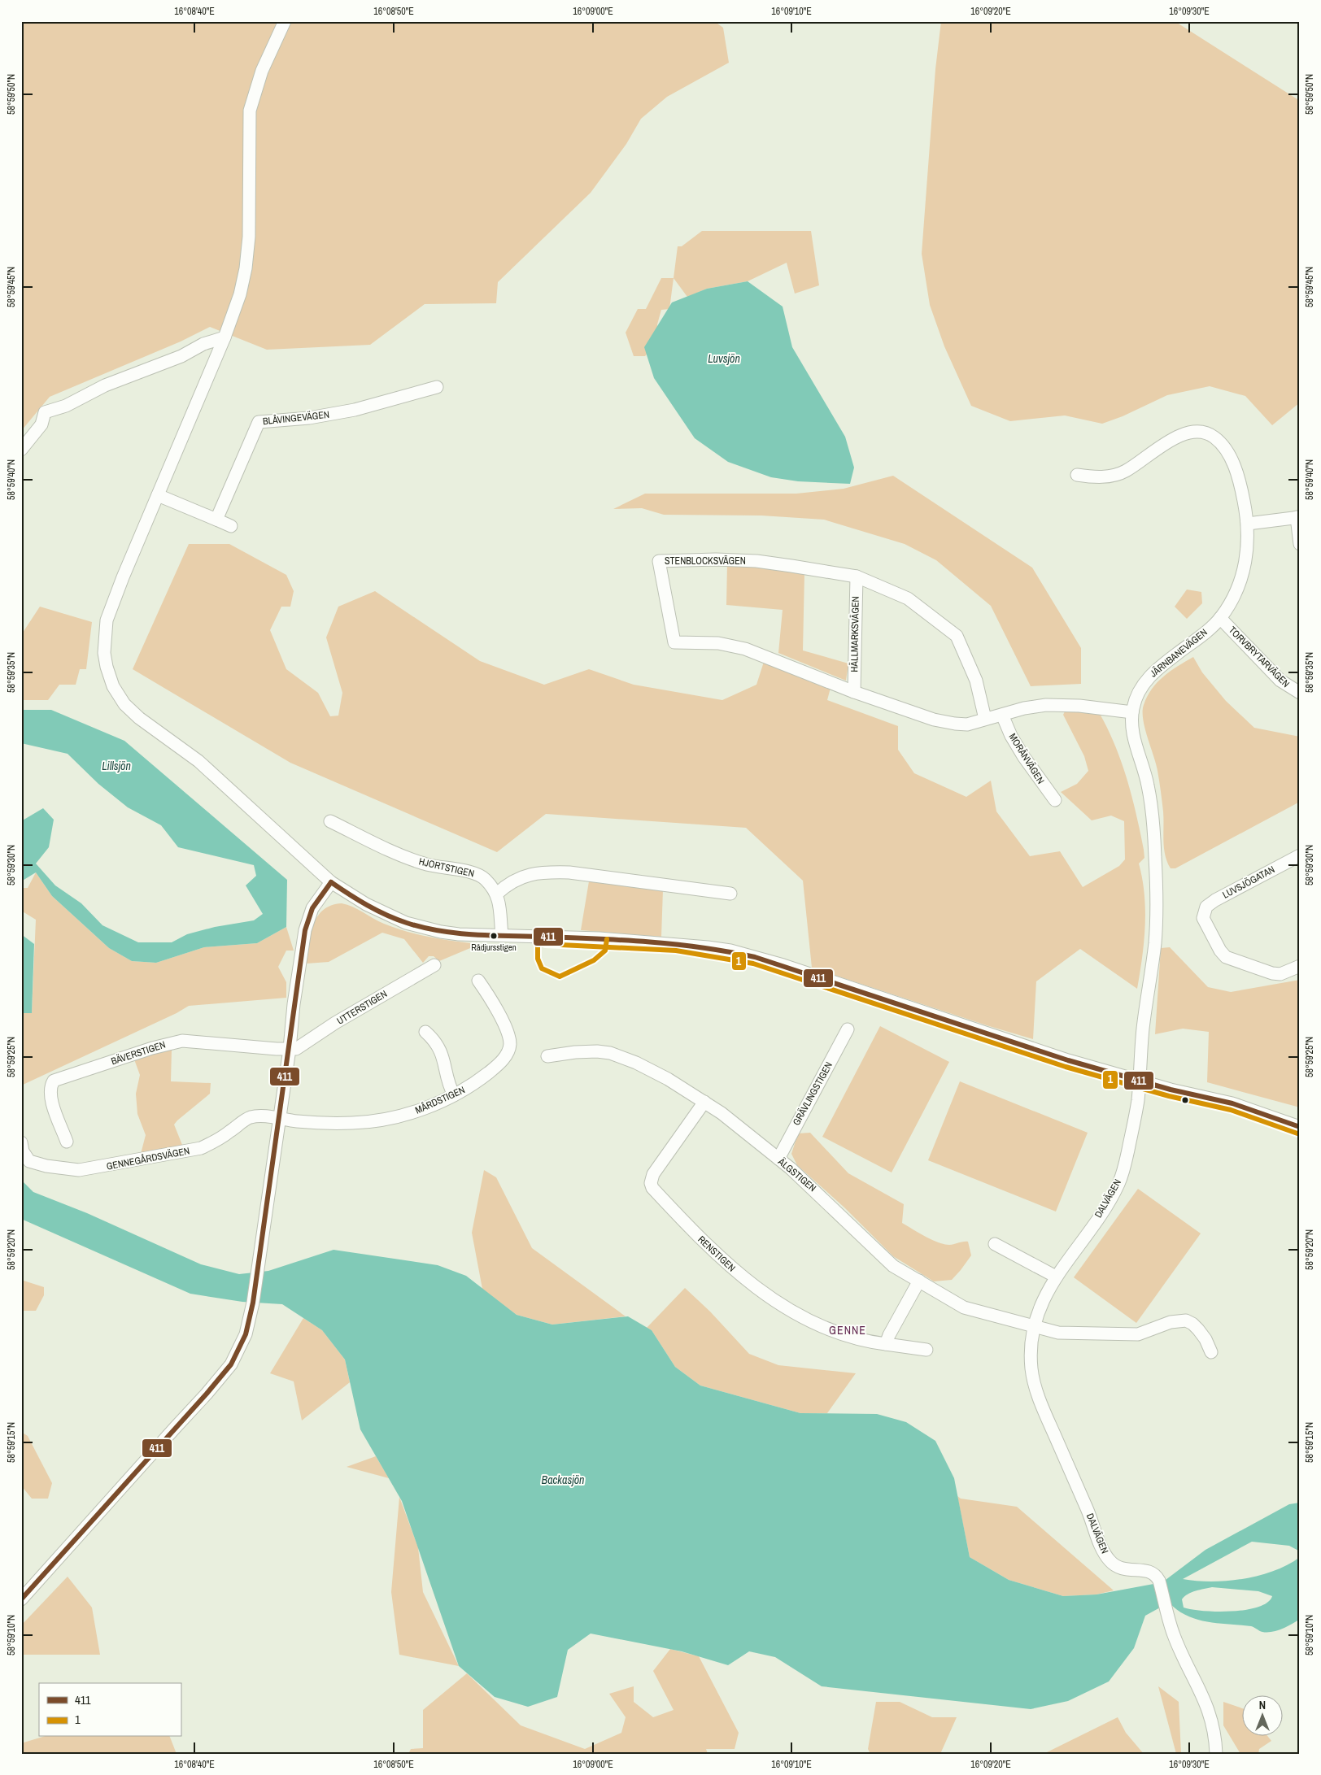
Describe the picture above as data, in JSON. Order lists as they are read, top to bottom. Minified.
{"streets":{"street":["BLÅVINGEVÄGEN","STENBLOCKSVÄGEN","HÄLLMARKSVÄGEN","JÄRNBANEVÄGEN","TORVBRYTARVÄGEN","MORÄNVÄGEN","HJORTSTIGEN","LUVSJÖGATAN","UTTERSTIGEN","BÄVERSTIGEN","GRÄVLINGSTIGEN","MÅRDSTIGEN","GENNEGÅRDSVÄGEN","ÄLGSTIGEN","DALVÄGEN","RENSTIGEN"]},"crossings":[["STENBLOCKSVÄGEN","HÄLLMARKSVÄGEN"],["STENBLOCKSVÄGEN","JÄRNBANEVÄGEN"],["STENBLOCKSVÄGEN","MORÄNVÄGEN"],["JÄRNBANEVÄGEN","TORVBRYTARVÄGEN"],["JÄRNBANEVÄGEN","DALVÄGEN"],["UTTERSTIGEN","BÄVERSTIGEN"],["GRÄVLINGSTIGEN","ÄLGSTIGEN"],["MÅRDSTIGEN","GENNEGÅRDSVÄGEN"],["ÄLGSTIGEN","DALVÄGEN"],["ÄLGSTIGEN","RENSTIGEN"]],"districts":["GENNE"],"water":["Luvsjön","Lillsjön","Backasjön"],"places":["Rådjursstigen"],"lines":["transit line 411","transit line 1"],"legend":["411","1"],"north":"top","coordinates":["16°08'40\"E","16°08'50\"E","16°09'00\"E","16°09'10\"E","16°09'20\"E","16°09'30\"E","58°59'50\"N","58°59'45\"N","58°59'40\"N","58°59'35\"N","58°59'30\"N","58°59'25\"N","58°59'20\"N","58°59'15\"N","58°59'10\"N"]}
